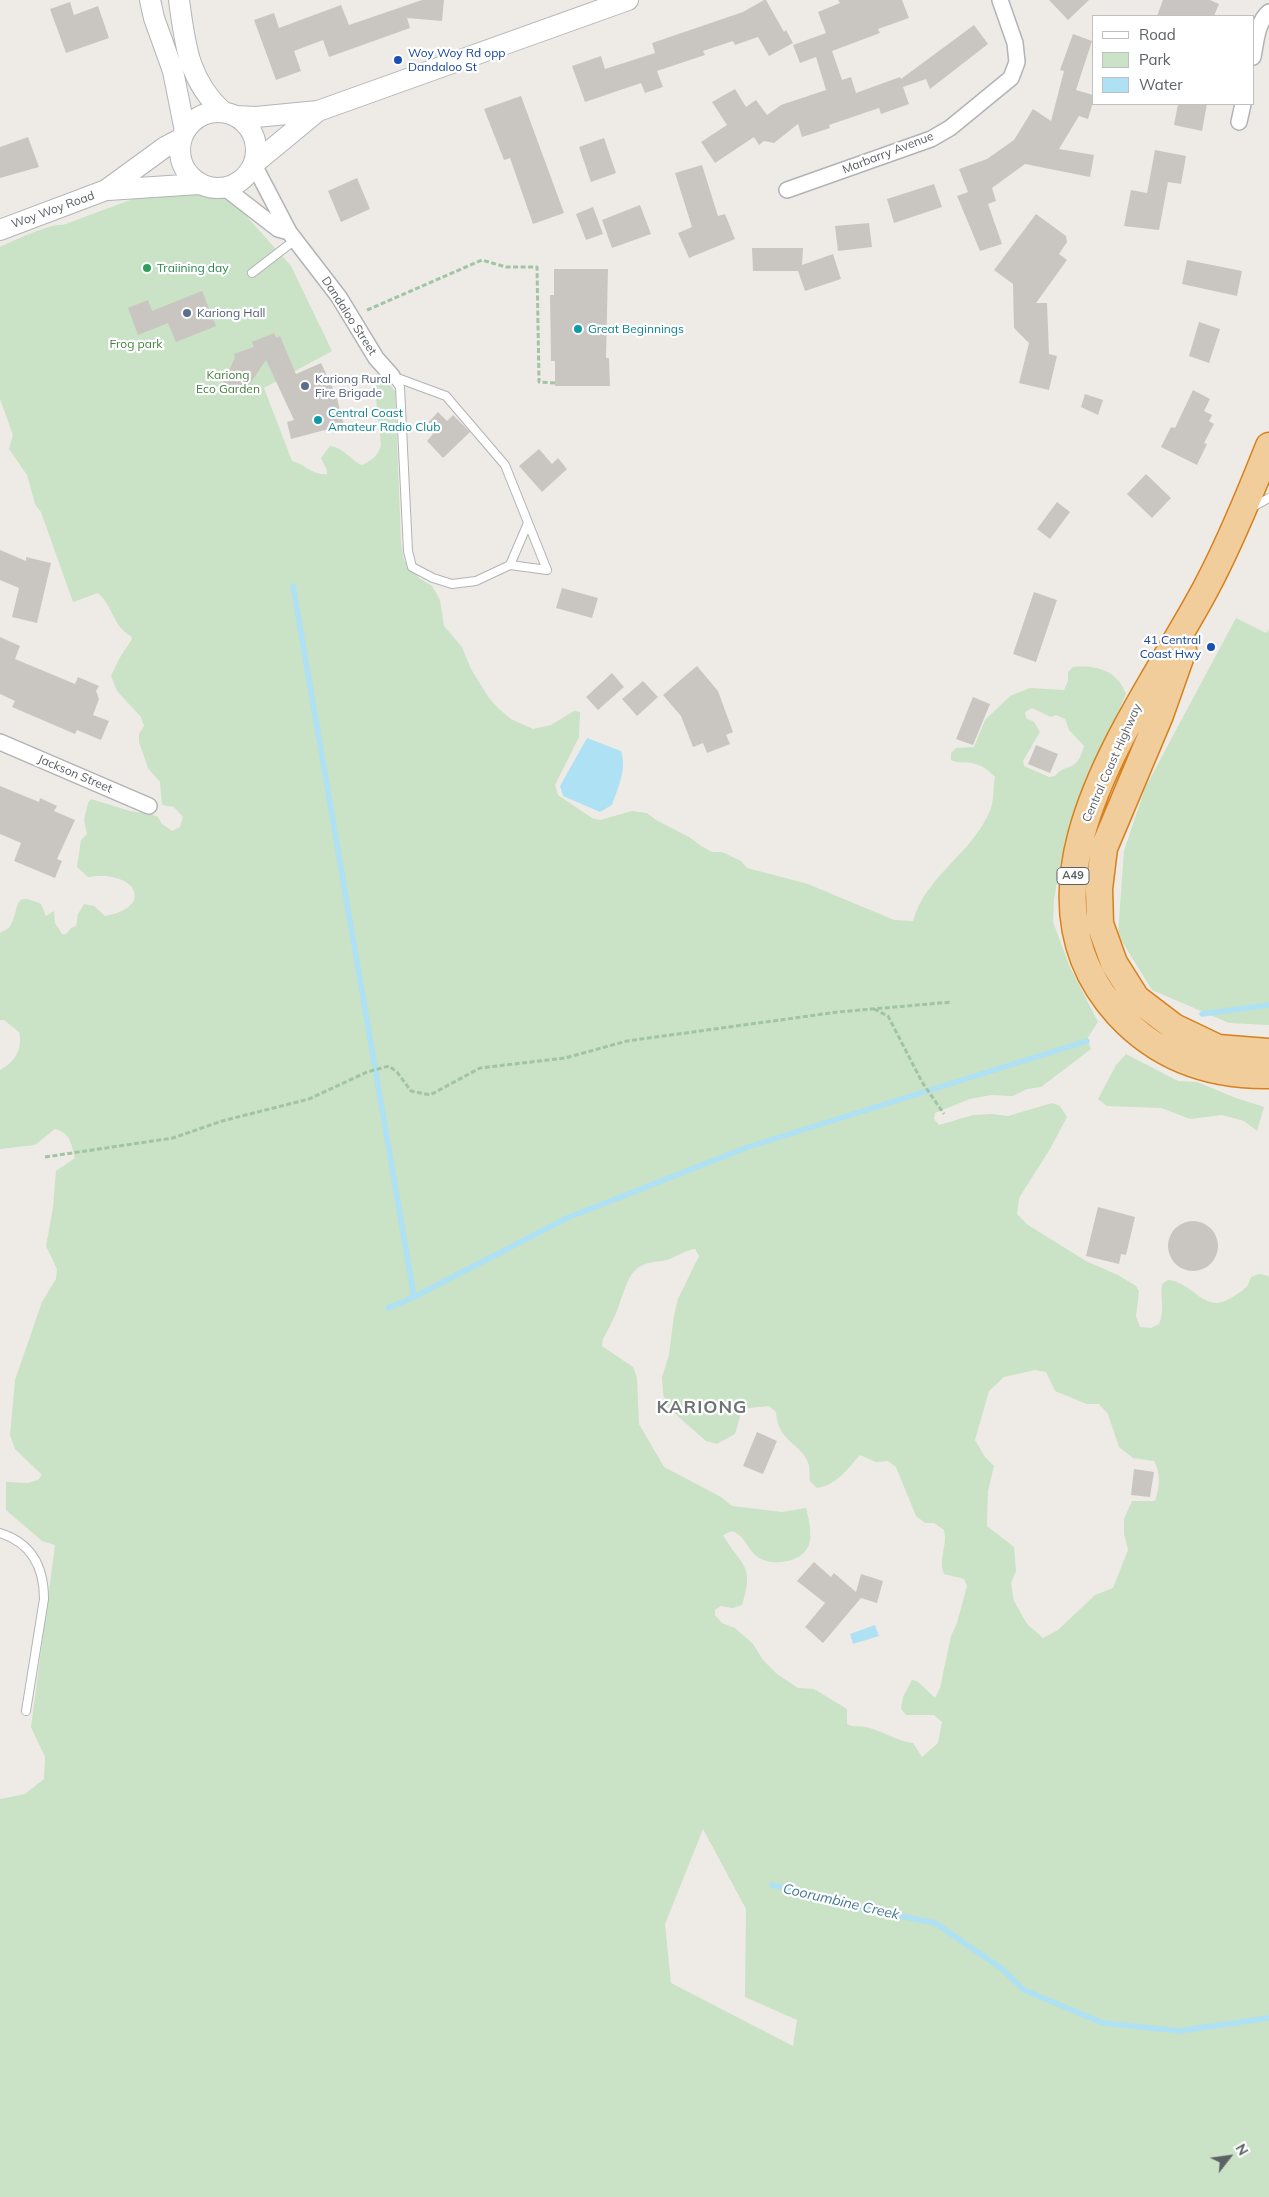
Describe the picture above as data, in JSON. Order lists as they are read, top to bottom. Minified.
{"streets":{"highway":["Central Coast Highway","A49"],"main road":["Woy Woy Road"],"street":["Marbarry Avenue","Dandaloo Street","Jackson Street"]},"crossings":[["Woy Woy Road","Dandaloo Street"]],"districts":["KARIONG"],"water":["Coorumbine Creek"],"parks":["Frog park","Kariong Eco Garden"],"places":["Woy Woy Rd opp Dandaloo St","Traiining day","Kariong Hall","Great Beginnings","Kariong Rural Fire Brigade","Central Coast Amateur Radio Club","41 Central Coast Hwy"],"legend":["Road","Park","Water"],"north":"top right"}
